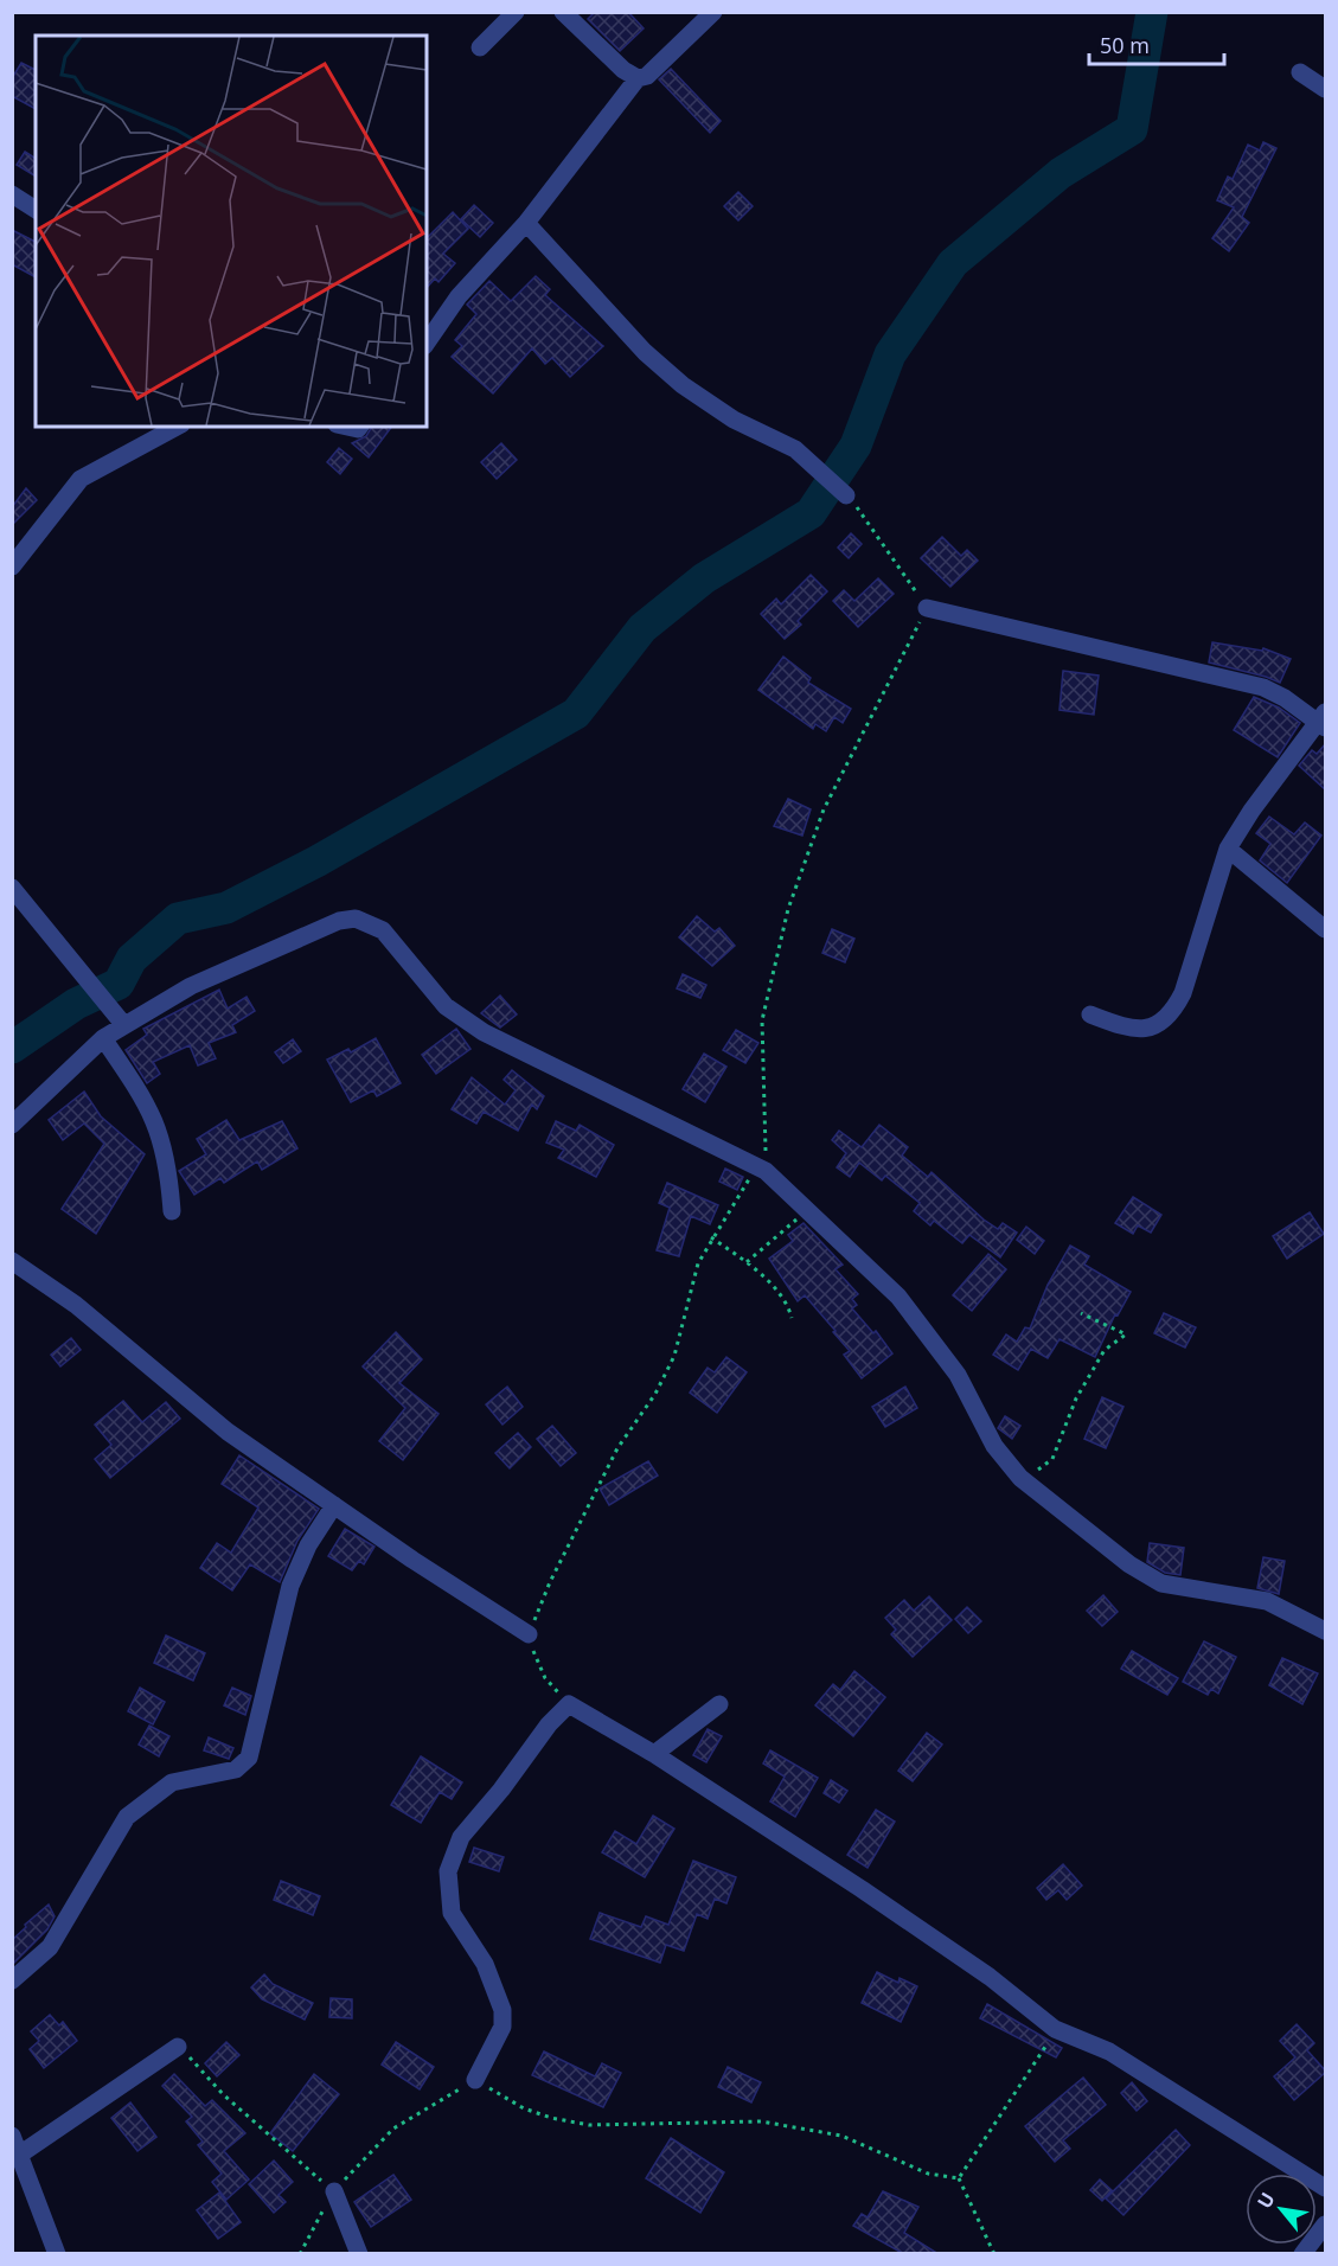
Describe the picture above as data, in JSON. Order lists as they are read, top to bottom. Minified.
{"scale_bar":"50 m","north":"top left"}
